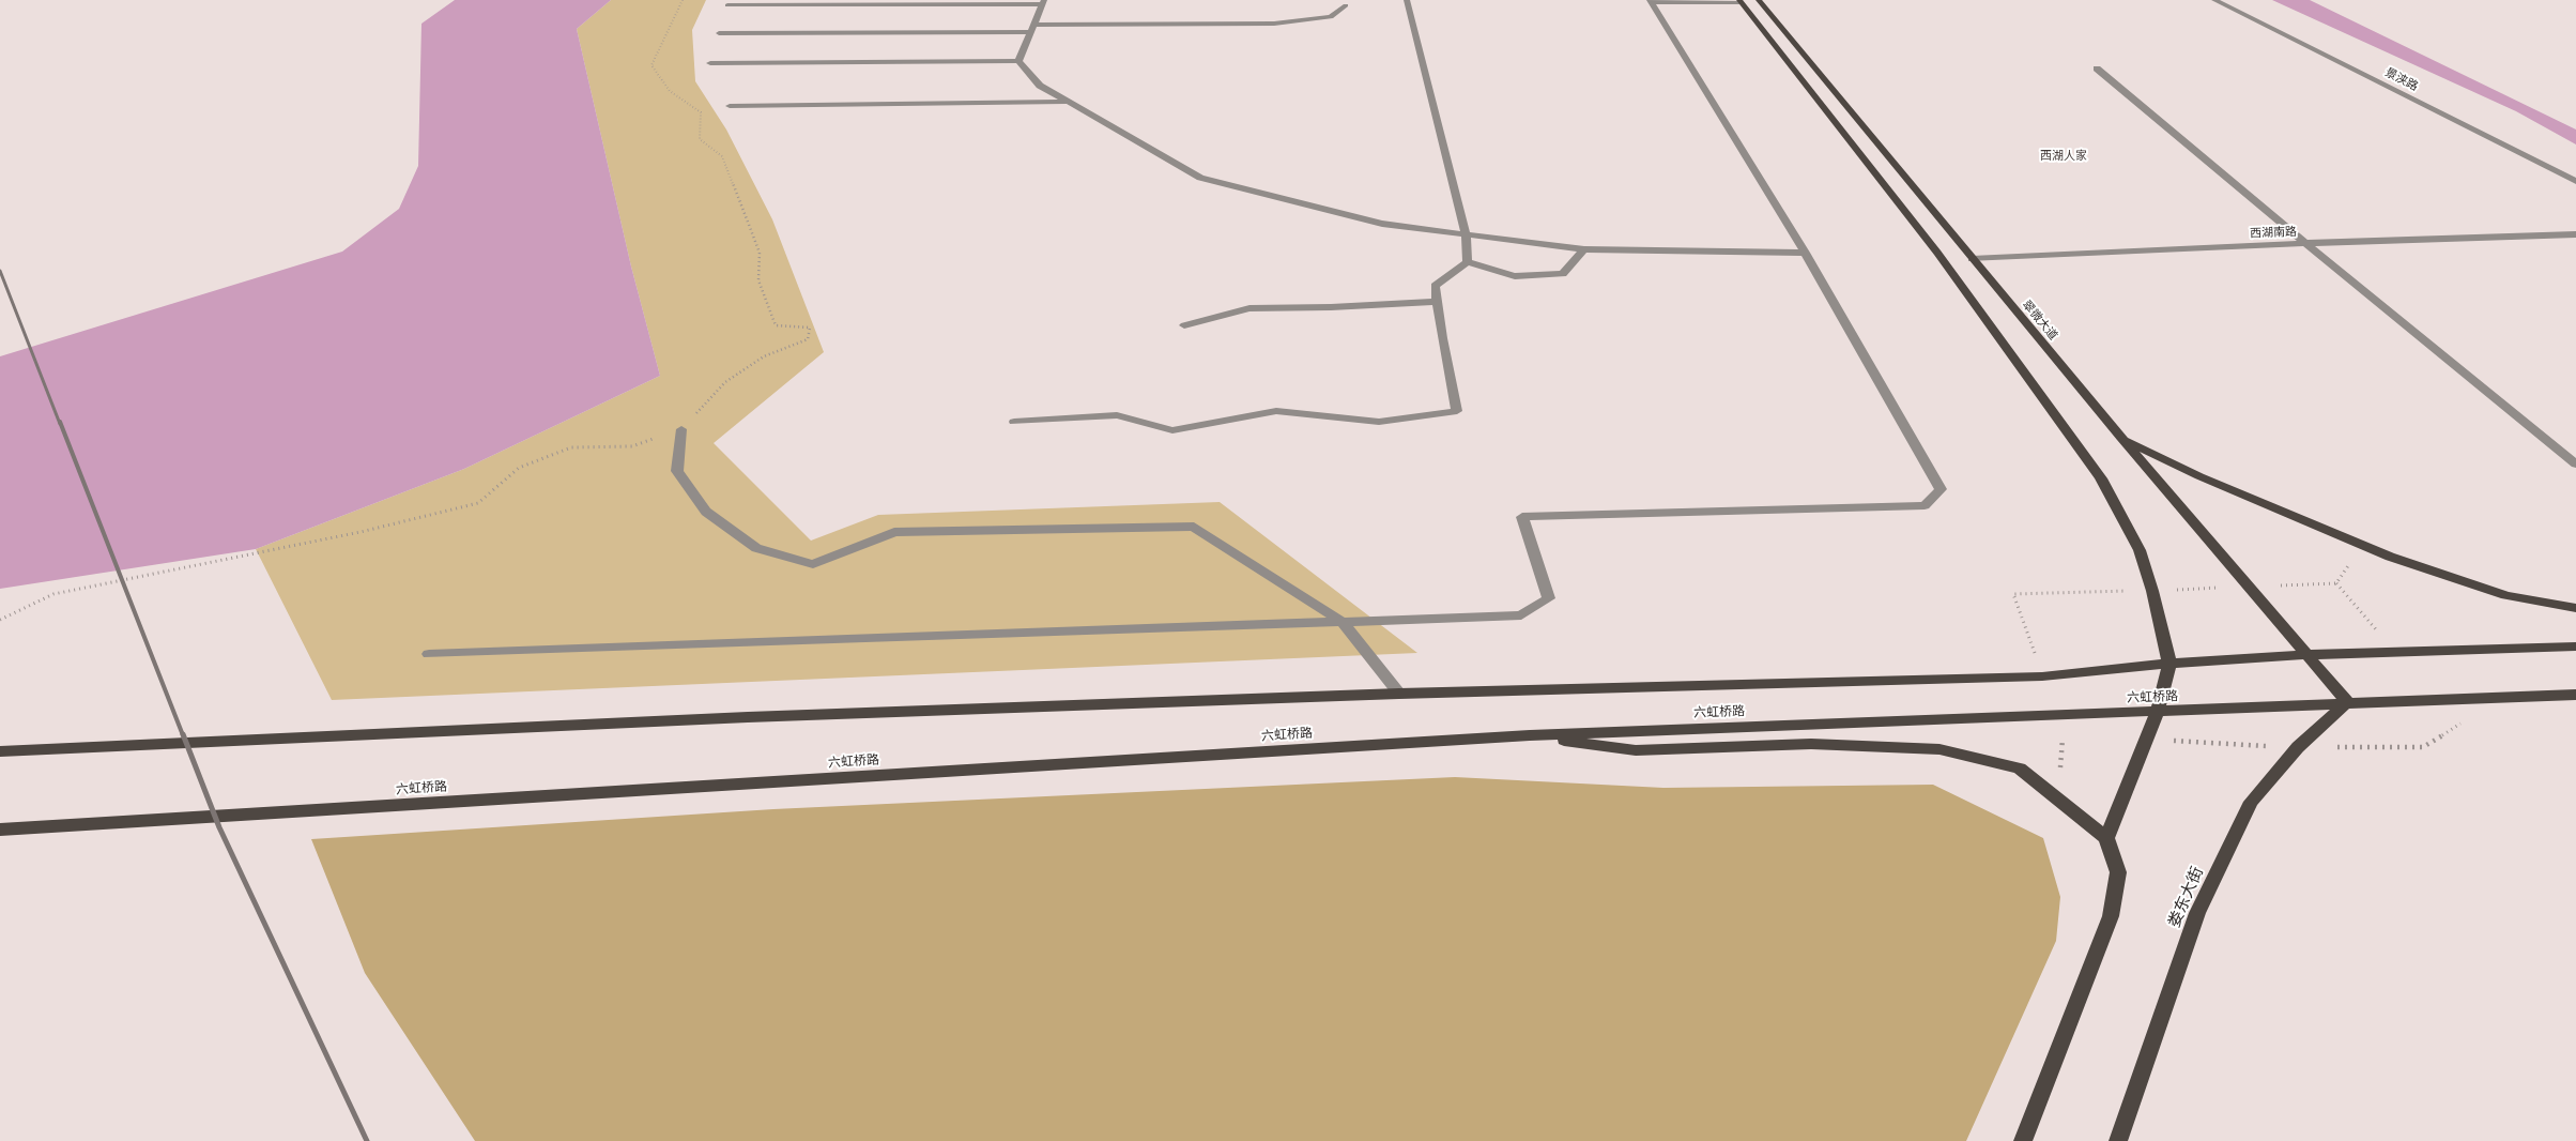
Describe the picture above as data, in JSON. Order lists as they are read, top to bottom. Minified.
{"streets":{"main road":["翠微大道","六虹桥路","娄东大街"],"street":["景浃路","西湖南路"]},"crossings":[["西湖南路","翠微大道"],["翠微大道","六虹桥路"],["翠微大道","娄东大街"],["六虹桥路","娄东大街"]],"districts":["西湖人家"]}
